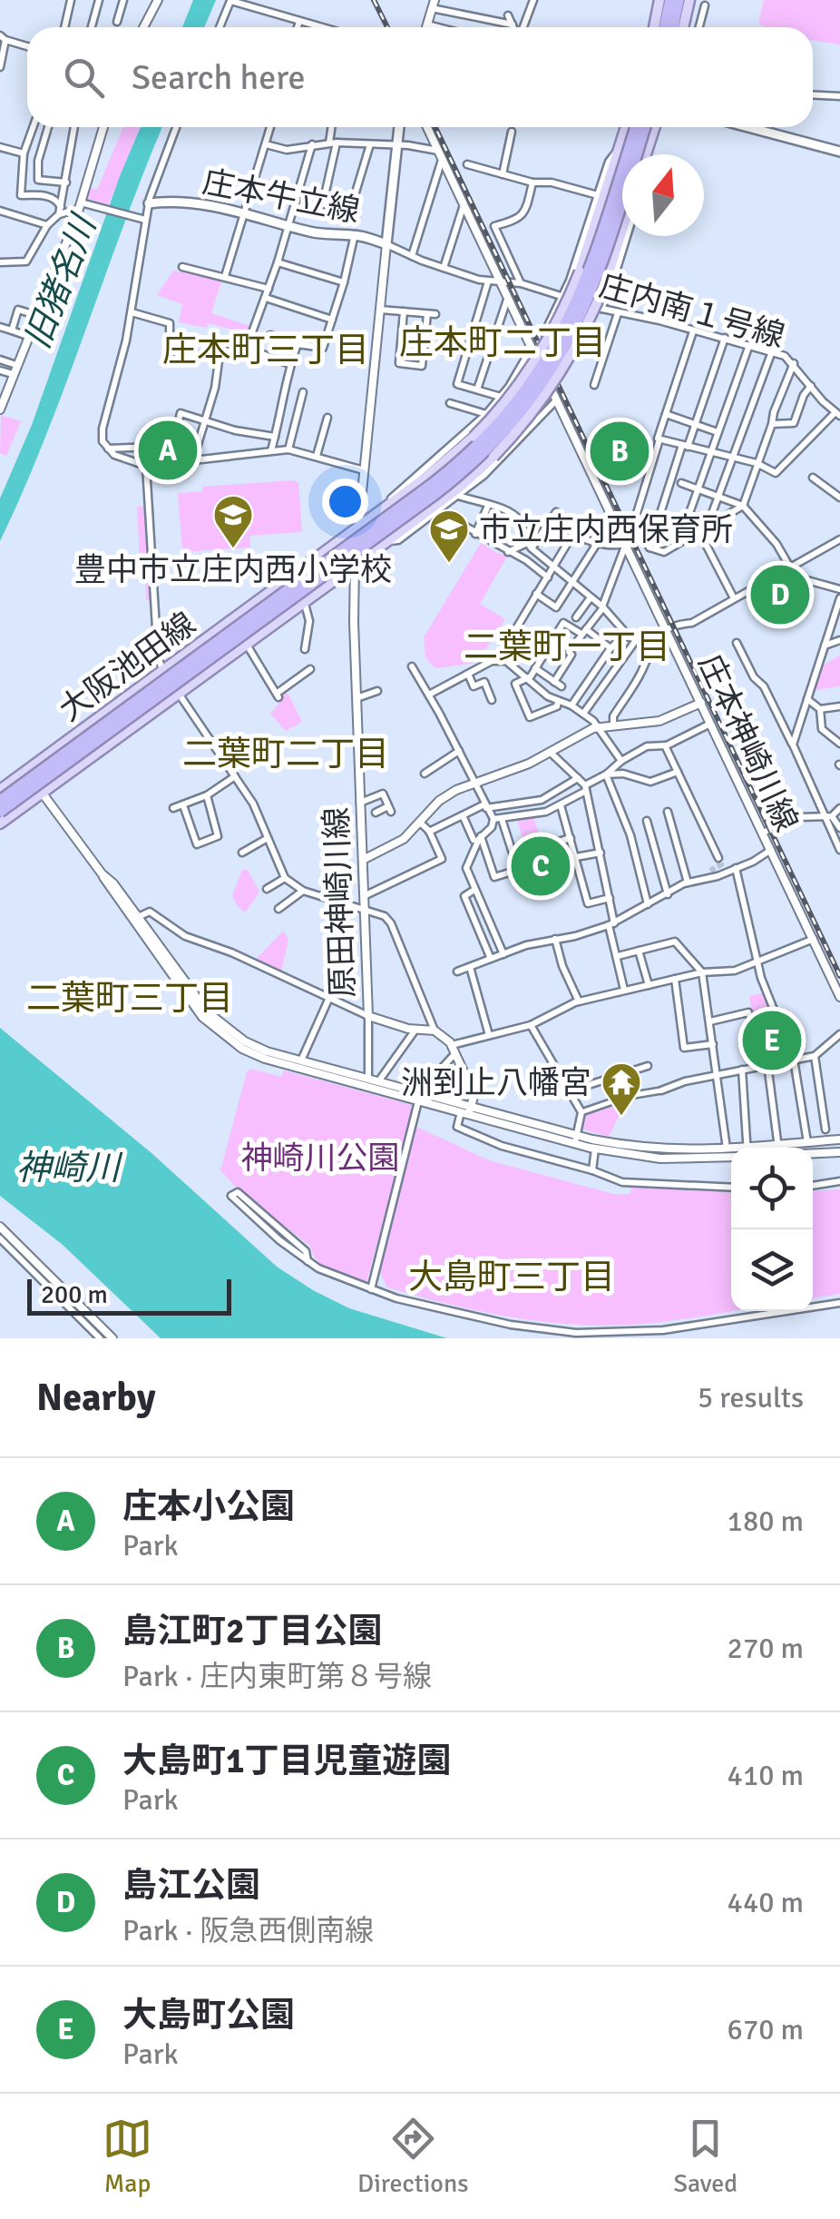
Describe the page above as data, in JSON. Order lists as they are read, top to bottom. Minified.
{"streets":{"main road":["庄本牛立線","大阪池田線"],"street":["庄内南１号線","庄本神崎川線","原田神崎川線"]},"crossings":[["庄本牛立線","原田神崎川線"],["庄内南１号線","庄本神崎川線"],["大阪池田線","原田神崎川線"]],"districts":["庄本町二丁目","庄本町三丁目","二葉町一丁目","二葉町二丁目","二葉町三丁目","大島町三丁目"],"water":["旧猪名川","神崎川"],"parks":["神崎川公園"],"places":{"school or university":["豊中市立庄内西小学校","市立庄内西保育所"],"temple":["洲到止八幡宮"]},"scale_bar":"200 m","north":"top","page":{"search":"Search here","pins":["A","B","D","C","E"],"scale":"200 m","heading":["Nearby","5 results"],"list":[{"mark":"A","name":"庄本小公園","note":"Park","value":"180 m"},{"mark":"B","name":"島江町2丁目公園","note":"Park · 庄内東町第８号線","value":"270 m"},{"mark":"C","name":"大島町1丁目児童遊園","note":"Park","value":"410 m"},{"mark":"D","name":"島江公園","note":"Park · 阪急西側南線","value":"440 m"},{"mark":"E","name":"大島町公園","note":"Park","value":"670 m"}],"nav":["Map","Directions","Saved"]}}
